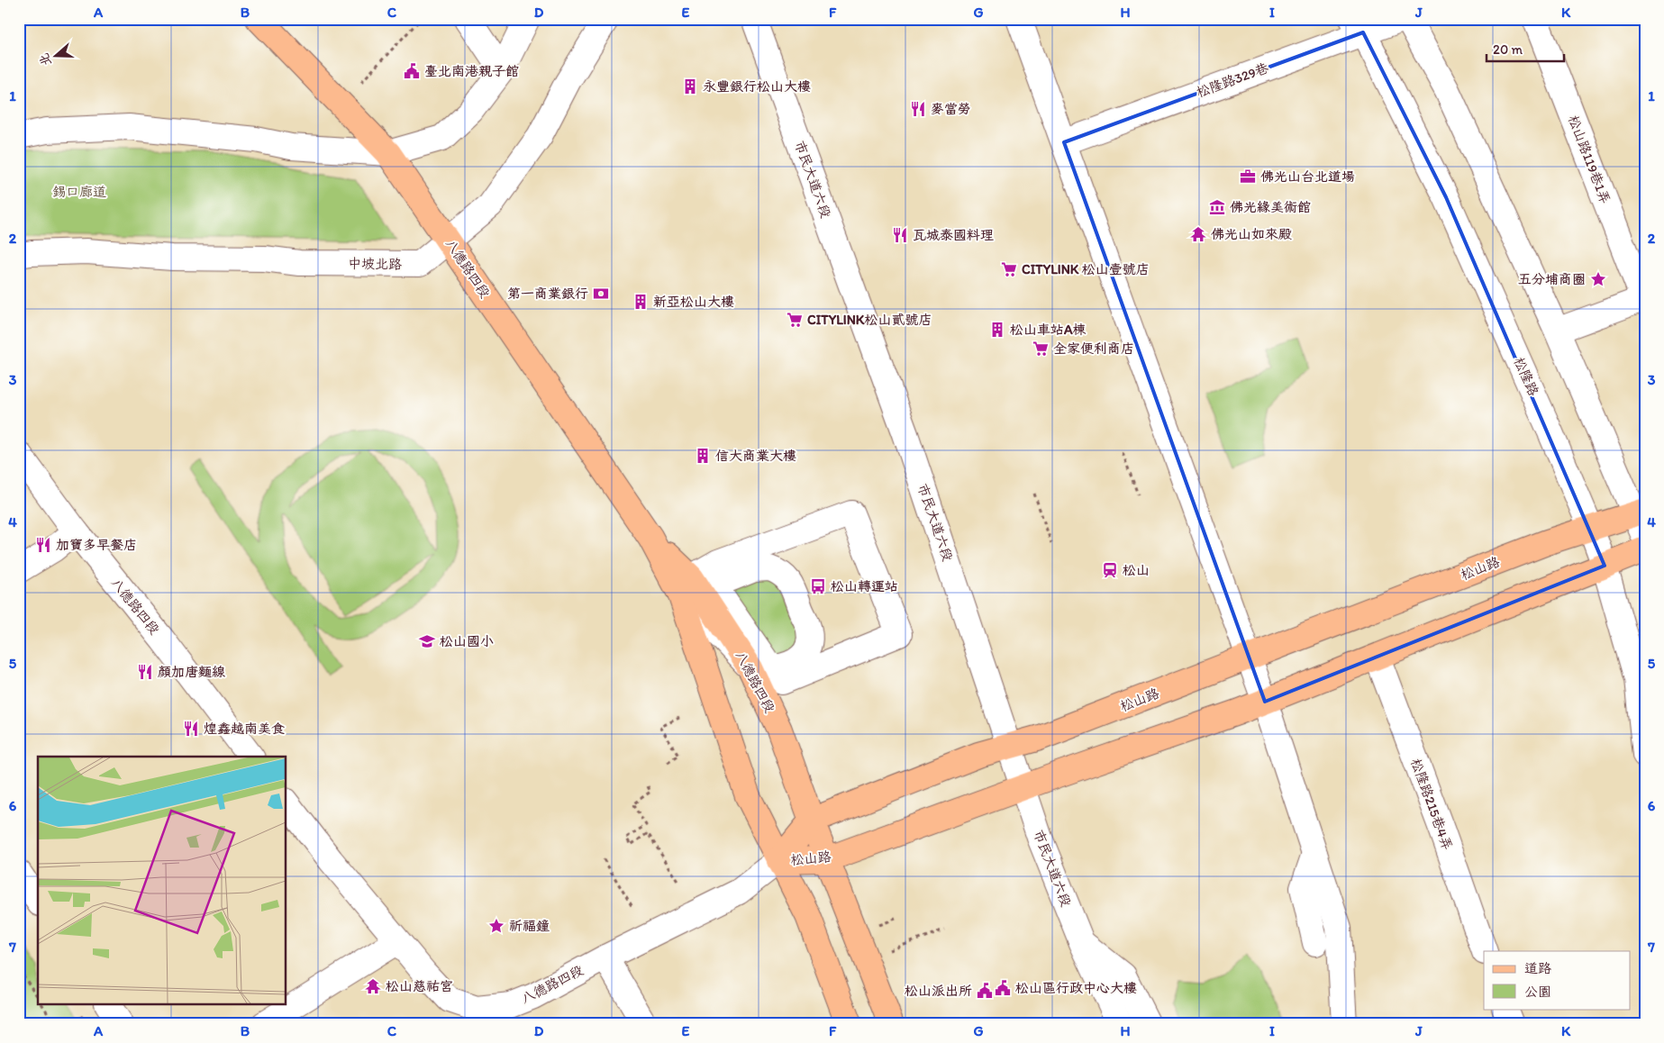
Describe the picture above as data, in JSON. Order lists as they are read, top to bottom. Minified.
{"streets":{"main road":["八德路四段","松山路"],"street":["松隆路329巷","松山路119巷1弄","市民大道六段","中坡北路","松隆路","松隆路215巷4弄"]},"crossings":[["松隆路329巷","松隆路"],["市民大道六段","松山路"],["中坡北路","八德路四段"],["八德路四段","松山路"],["松隆路","松山路"],["松山路","松隆路215巷4弄"]],"parks":["錫口廊道"],"places":{"public building":["臺北南港親子館","松山區行政中心大樓","松山派出所"],"building":["永豐銀行松山大樓","新亞松山大樓","松山車站A棟","信大商業大樓"],"restaurant":["麥當勞","瓦城泰國料理","加寶多早餐店","顏加唐麵線","煌鑫越南美食"],"office":["佛光山台北道場"],"museum":["佛光緣美術館"],"temple":["佛光山如來殿","松山慈祐宮"],"supermarket":["CITYLINK 松山壹號店","CITYLINK松山貳號店","全家便利商店"],"place":["五分埔商圈","祈福鐘"],"bank":["第一商業銀行"],"station":["松山"],"bus stop":["松山轉運站"],"school or university":["松山國小"]},"legend":["道路","公園"],"scale_bar":"20 m","north":"left","grid":{"columns":["A","B","C","D","E","F","G","H","I","J","K"],"rows":["1","2","3","4","5","6","7"]}}
